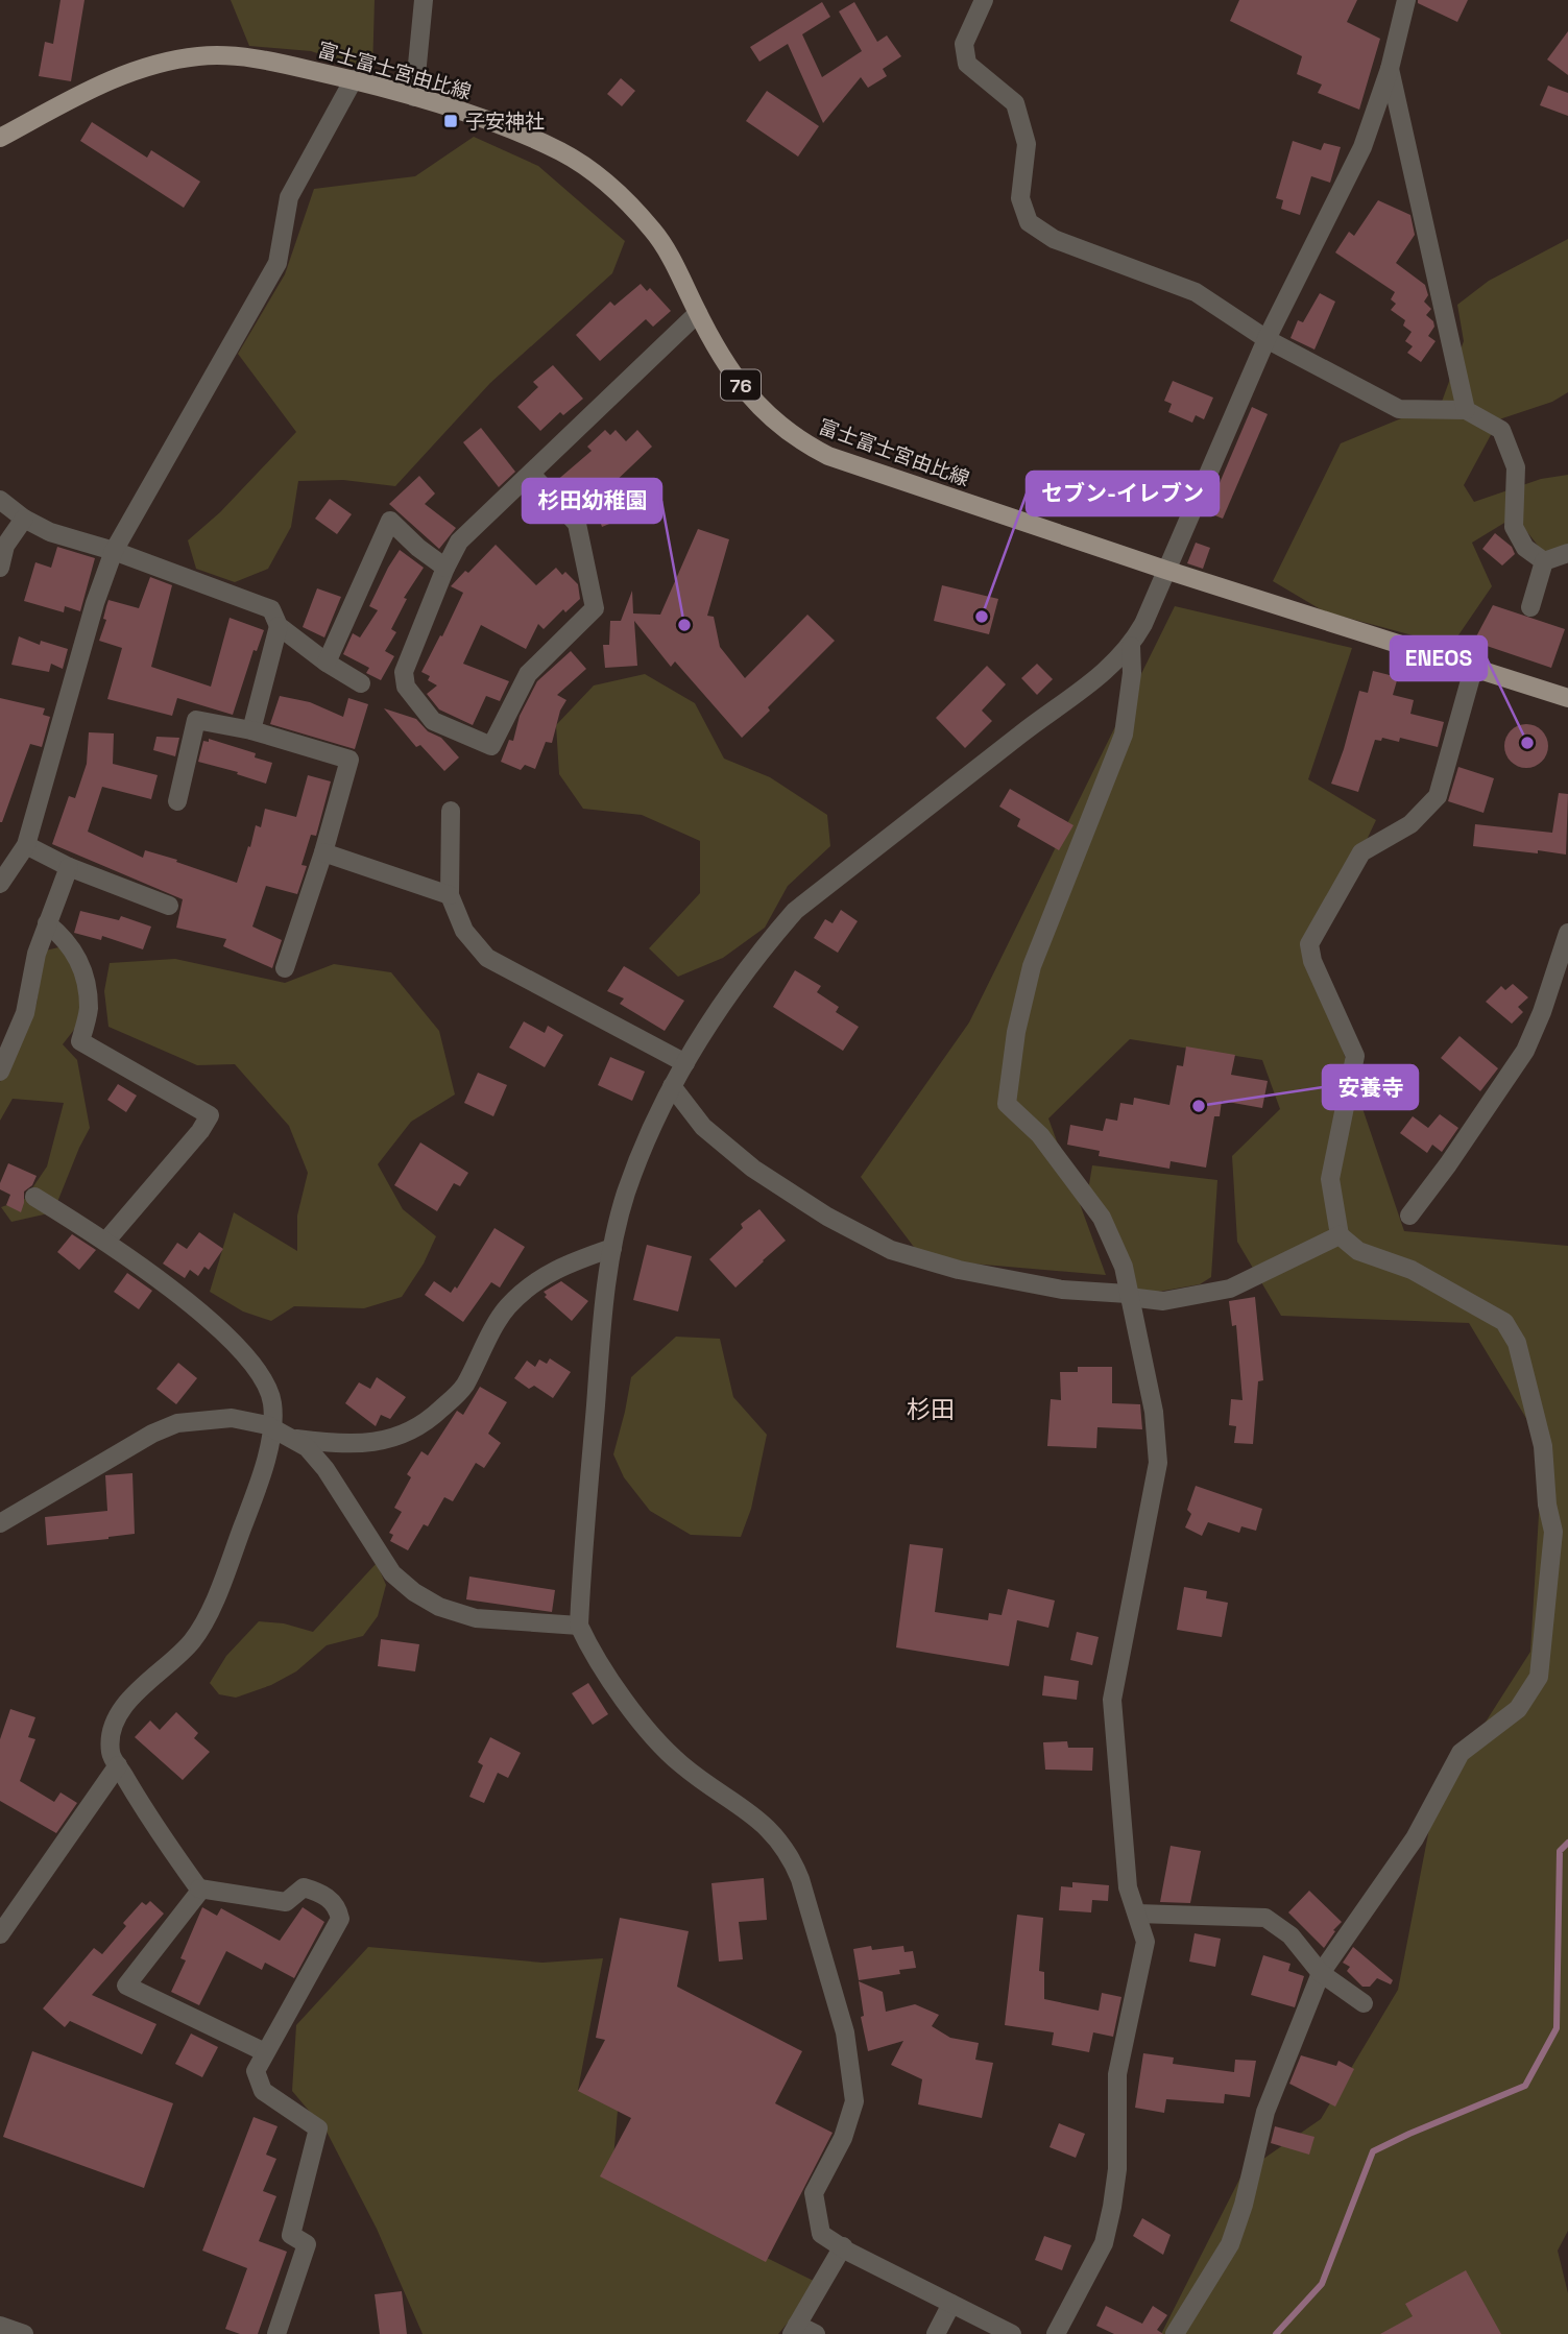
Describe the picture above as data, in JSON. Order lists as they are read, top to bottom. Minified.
{"streets":{"main road":["富士富士宮由比線","76"]},"districts":["杉田"],"places":{"transit":["子安神社"],"other":["セブン-イレブン","杉田幼稚園","ENEOS","安養寺"]}}
